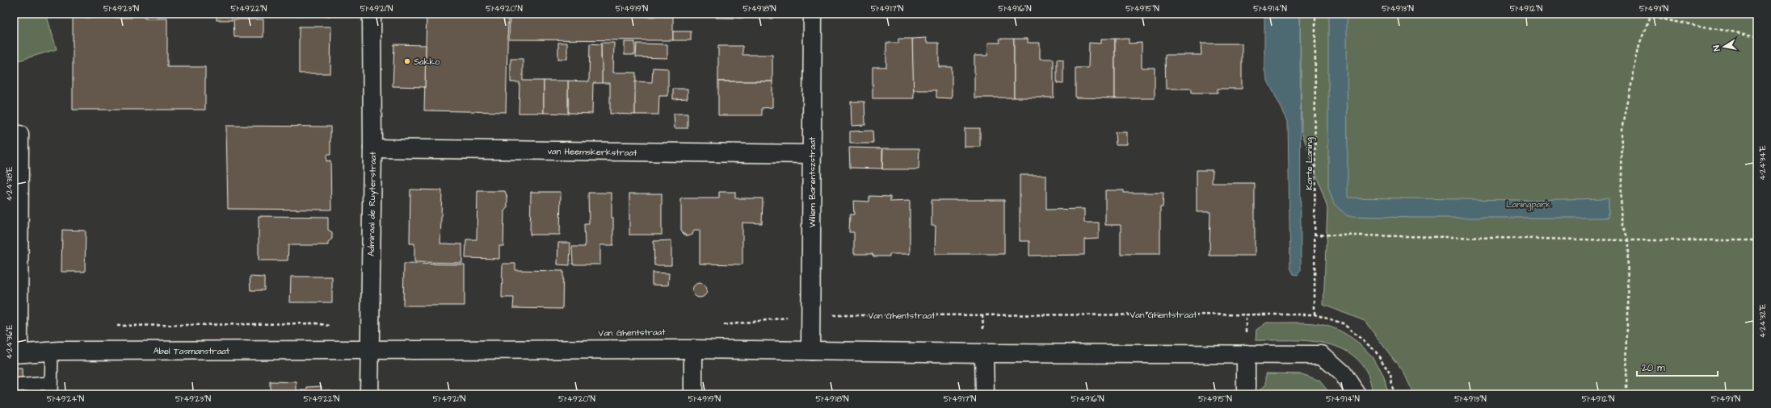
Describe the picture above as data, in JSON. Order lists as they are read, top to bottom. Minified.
{"streets":{"street":["van Heemskerkstraat","Willem Barentszstraat","Admiraal de Ruyterstraat","Van Ghentstraat","Abel Tasmanstraat"],"path":["Korte Laning"]},"crossings":[["van Heemskerkstraat","Willem Barentszstraat"],["van Heemskerkstraat","Admiraal de Ruyterstraat"],["Korte Laning","Van Ghentstraat"],["Willem Barentszstraat","Van Ghentstraat"],["Admiraal de Ruyterstraat","Van Ghentstraat"],["Admiraal de Ruyterstraat","Abel Tasmanstraat"],["Van Ghentstraat","Abel Tasmanstraat"]],"parks":["Laningpark"],"places":["Sakko"],"scale_bar":"20 m","north":"left","coordinates":["51°49'23\"N","51°49'22\"N","51°49'21\"N","51°49'20\"N","51°49'19\"N","51°49'18\"N","51°49'17\"N","51°49'16\"N","51°49'15\"N","51°49'14\"N","51°49'13\"N","51°49'12\"N","51°49'11\"N","4°24'34\"E","4°24'38\"E","4°24'32\"E","4°24'36\"E","51°49'24\"N"]}
